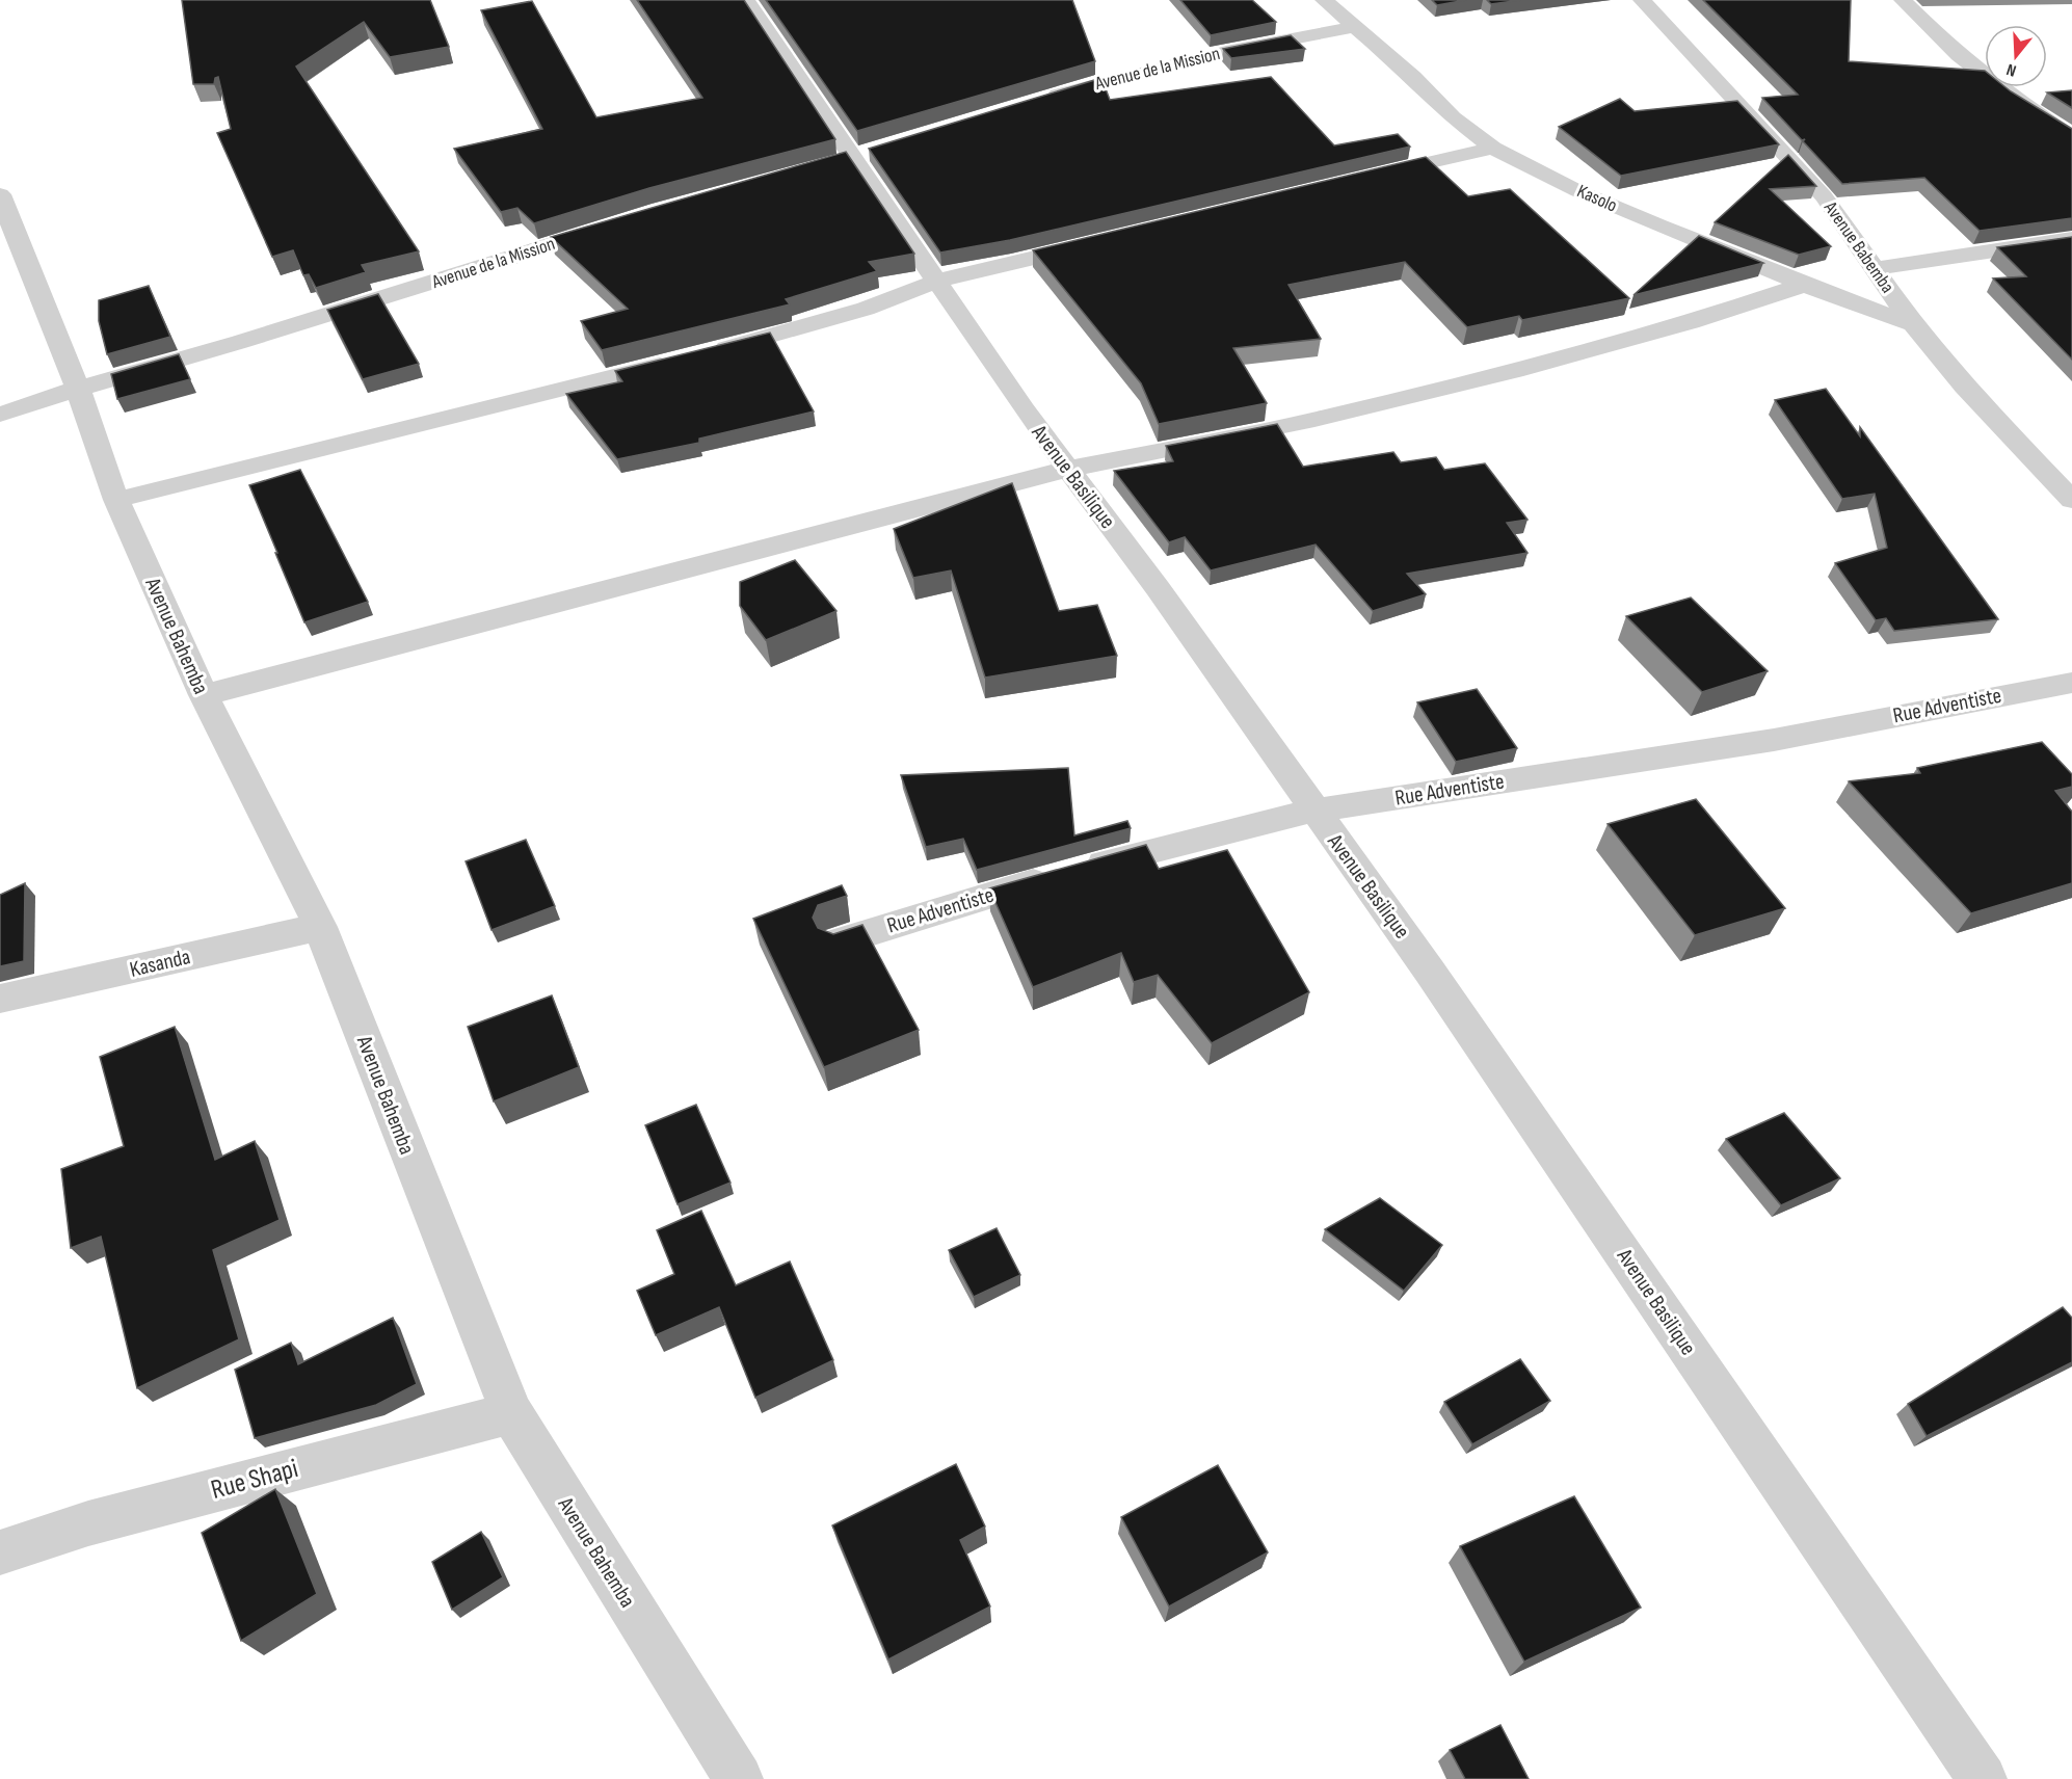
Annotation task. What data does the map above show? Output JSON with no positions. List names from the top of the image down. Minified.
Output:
{"streets":{"street":["Avenue de la Mission","Kasolo","Avenue Babemba","Avenue Basilique","Avenue Bahemba","Rue Adventiste","Kasanda","Rue Shapi"]},"crossings":[["Avenue de la Mission","Kasolo"],["Avenue de la Mission","Avenue Bahemba"],["Kasolo","Avenue Babemba"],["Avenue Basilique","Rue Adventiste"],["Avenue Bahemba","Kasanda"],["Avenue Bahemba","Rue Shapi"]],"north":"bottom"}
